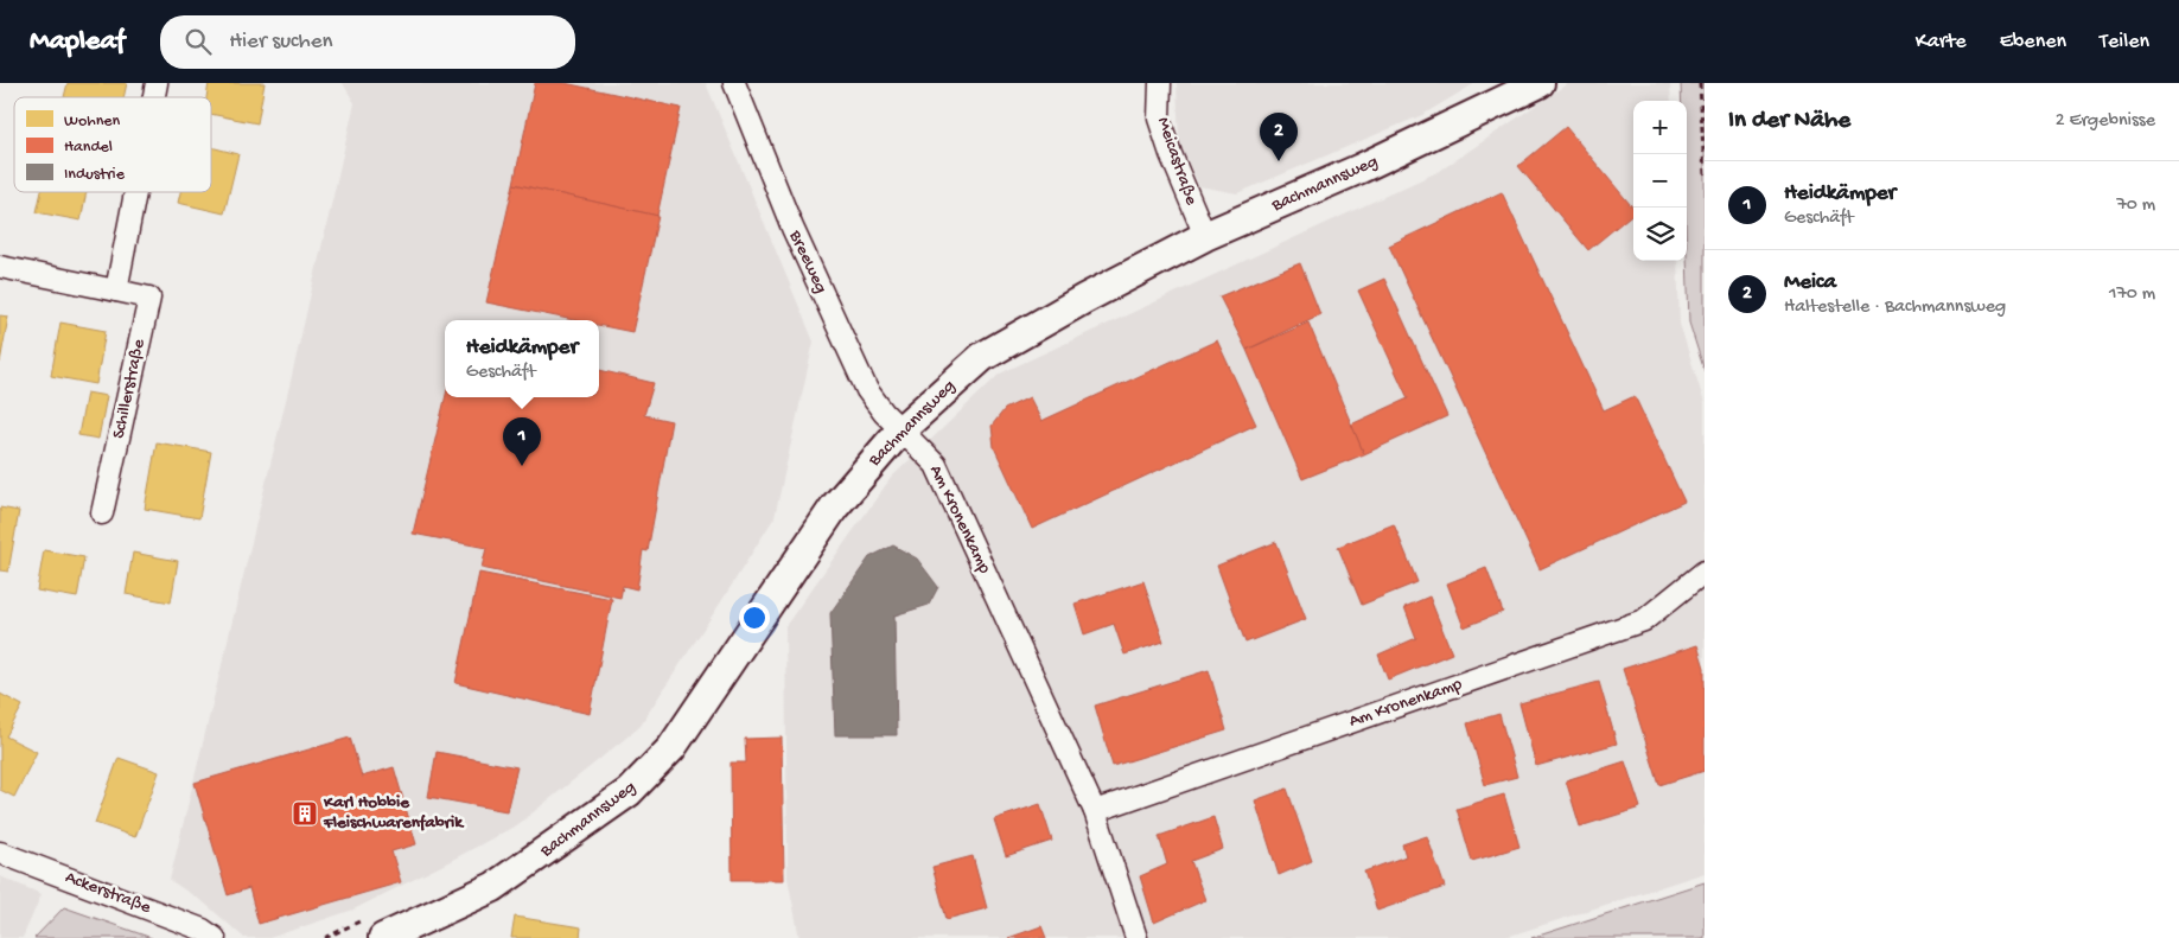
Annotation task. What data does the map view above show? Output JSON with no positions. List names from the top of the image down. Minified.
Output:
{"streets":{"street":["Meicastraße","Bachmannsweg","Breeweg","Schillerstraße","Am Kronenkamp","Ackerstraße"]},"crossings":[["Meicastraße","Bachmannsweg"],["Bachmannsweg","Breeweg"],["Bachmannsweg","Am Kronenkamp"],["Breeweg","Am Kronenkamp"]],"places":{"building":["Karl Hobbie Fleischwarenfabrik"]},"legend":["Wohnen","Handel","Industrie"],"page":{"header":"Mapleaf","search":"Hier suchen","nav":["Karte","Ebenen","Teilen"],"heading":["In der Nähe","2 Ergebnisse"],"map_buttons":["+","−"],"pins":["2","1"],"list":[{"mark":"1","name":"Heidkämper","note":"Geschäft","value":"70 m"},{"mark":"2","name":"Meica","note":"Haltestelle · Bachmannsweg","value":"170 m"}],"popup":["Heidkämper","Geschäft"]}}
